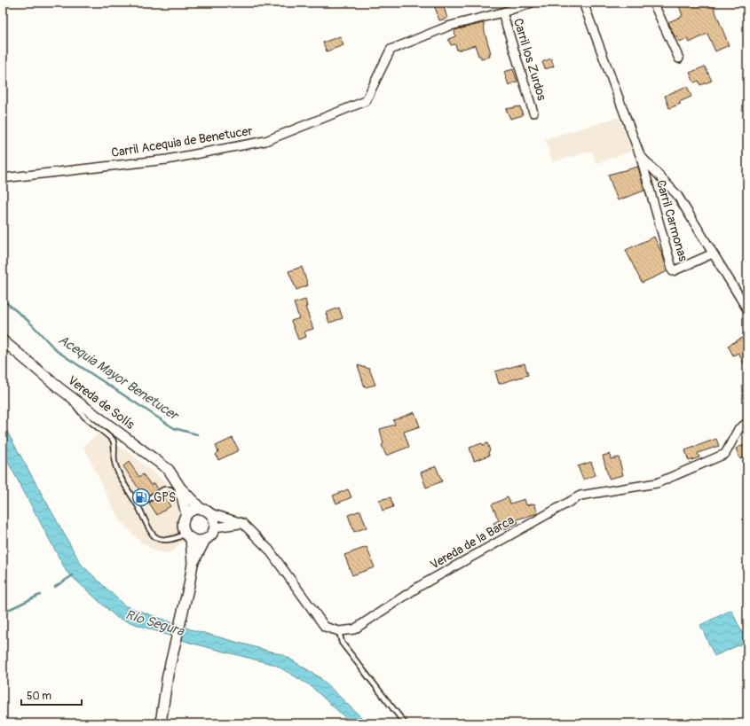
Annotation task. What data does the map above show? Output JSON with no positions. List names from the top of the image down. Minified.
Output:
{"streets":{"street":["Carril los Zurdos","Carril Acequia de Benetucer","Carril Carmonas","Vereda de Solís","Vereda de la Barca"]},"crossings":[["Carril los Zurdos","Carril Acequia de Benetucer"]],"water":["Acequia Mayor Benetucer","Río Segura"],"places":{"fuel station":["GPS"]},"scale_bar":"50 m"}
